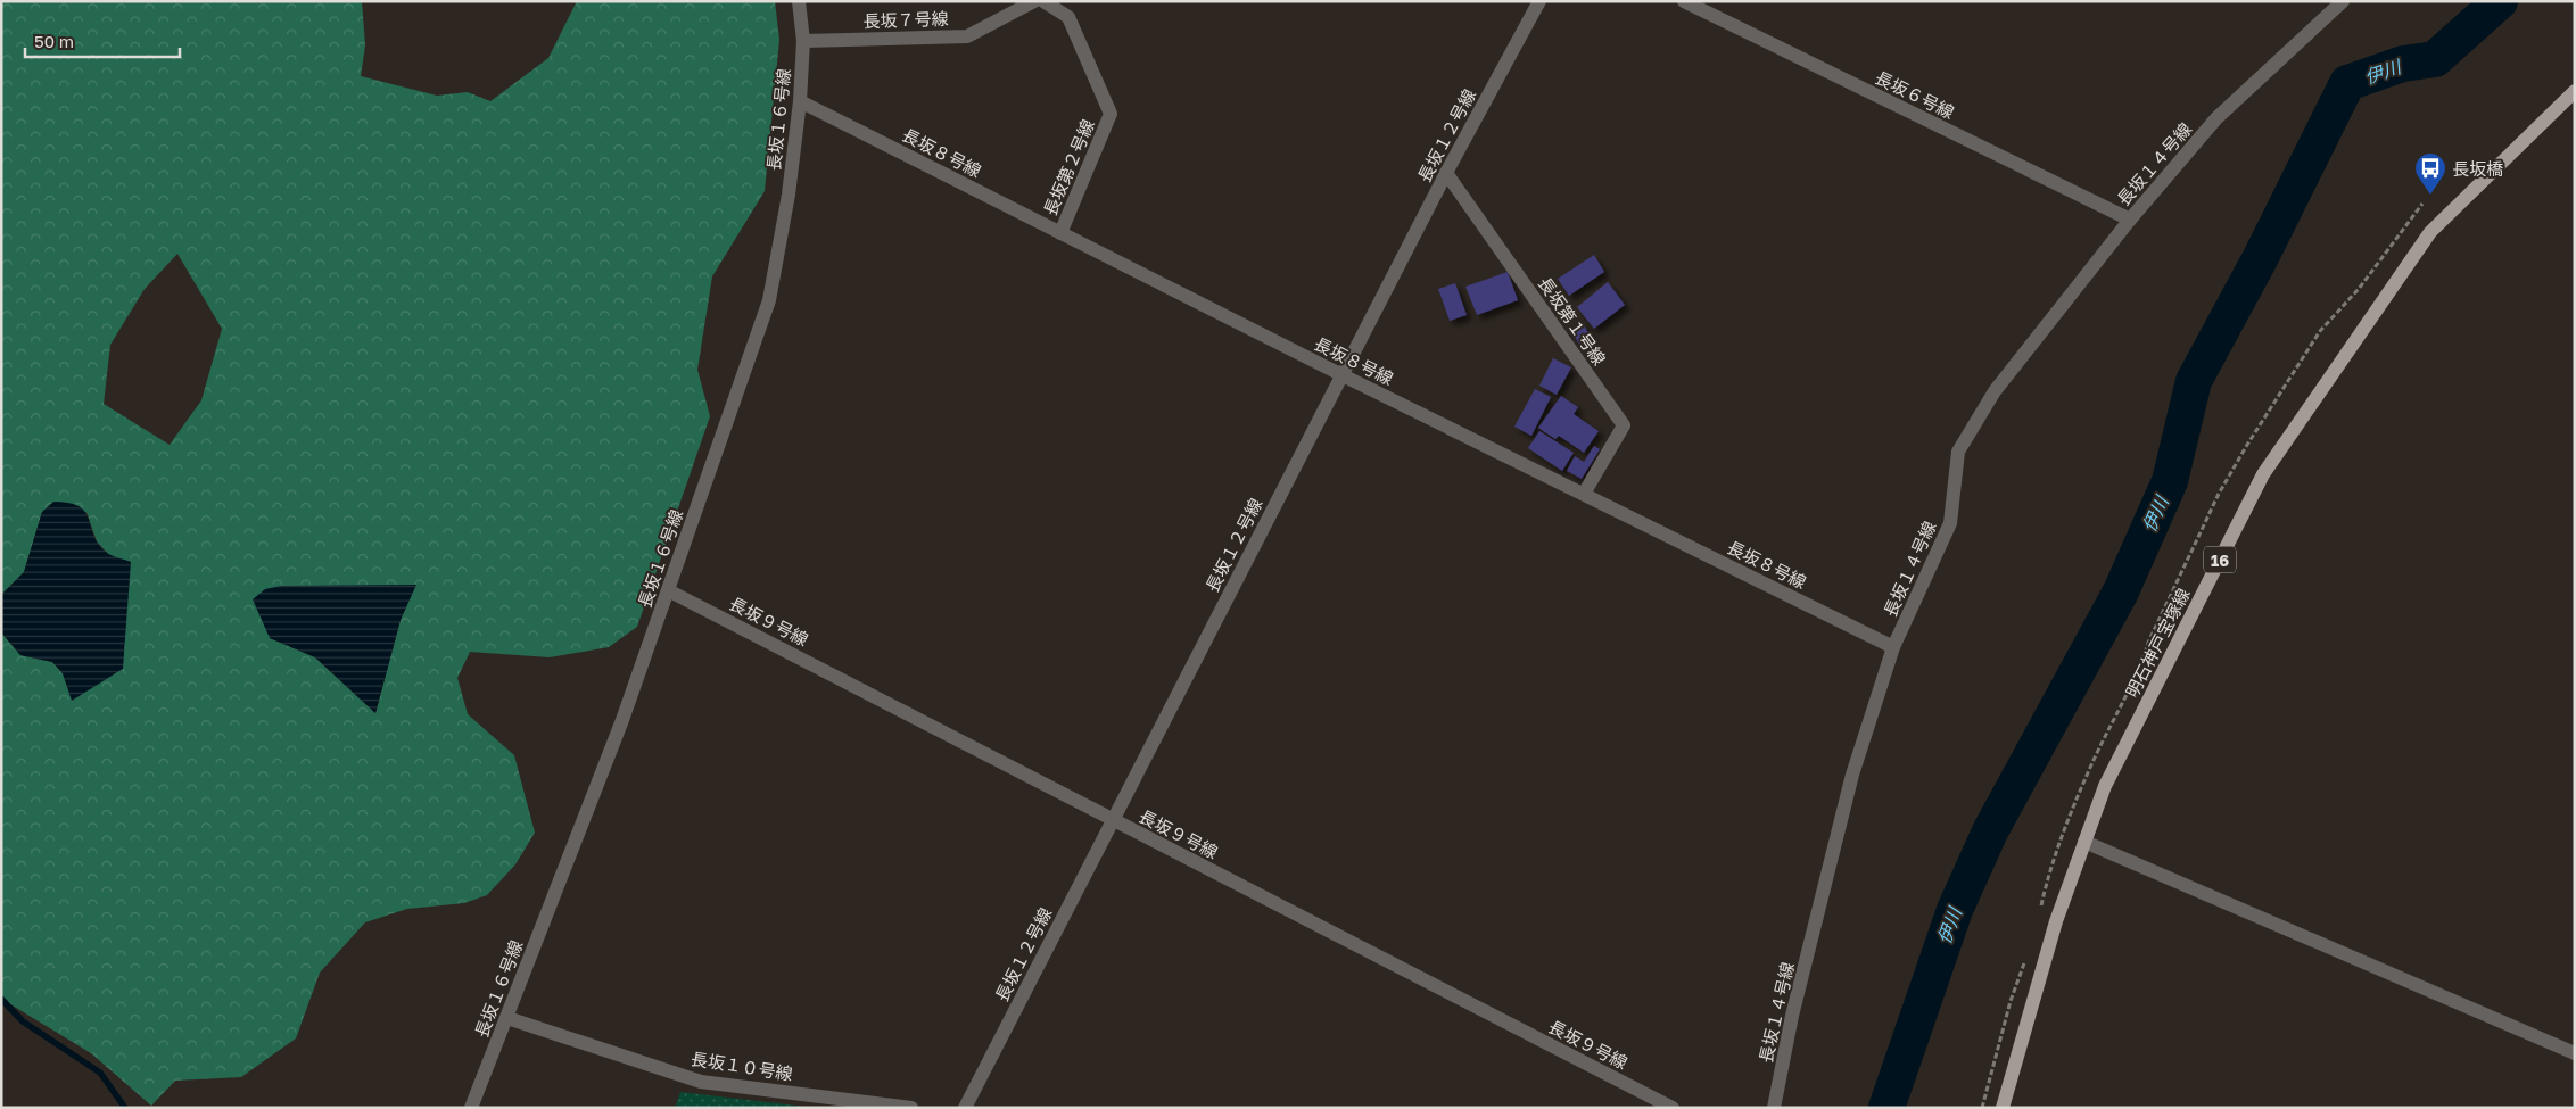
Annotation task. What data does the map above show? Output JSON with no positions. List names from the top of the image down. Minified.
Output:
{"streets":{"main road":["16","明石神戸宝塚線"],"street":["長坂７号線","長坂６号線","長坂１６号線","長坂１２号線","長坂８号線","長坂１４号線","長坂第２号線","長坂第１号線","長坂９号線","長坂１０号線"]},"crossings":[["長坂７号線","長坂１６号線"],["長坂６号線","長坂１４号線"],["長坂１６号線","長坂８号線"],["長坂１６号線","長坂９号線"],["長坂１６号線","長坂１０号線"],["長坂１２号線","長坂８号線"],["長坂１２号線","長坂第１号線"],["長坂１２号線","長坂９号線"],["長坂８号線","長坂１４号線"],["長坂８号線","長坂第２号線"],["長坂８号線","長坂第１号線"]],"water":["伊川"],"places":{"bus stop":["長坂橋"]},"scale_bar":"50 m"}
